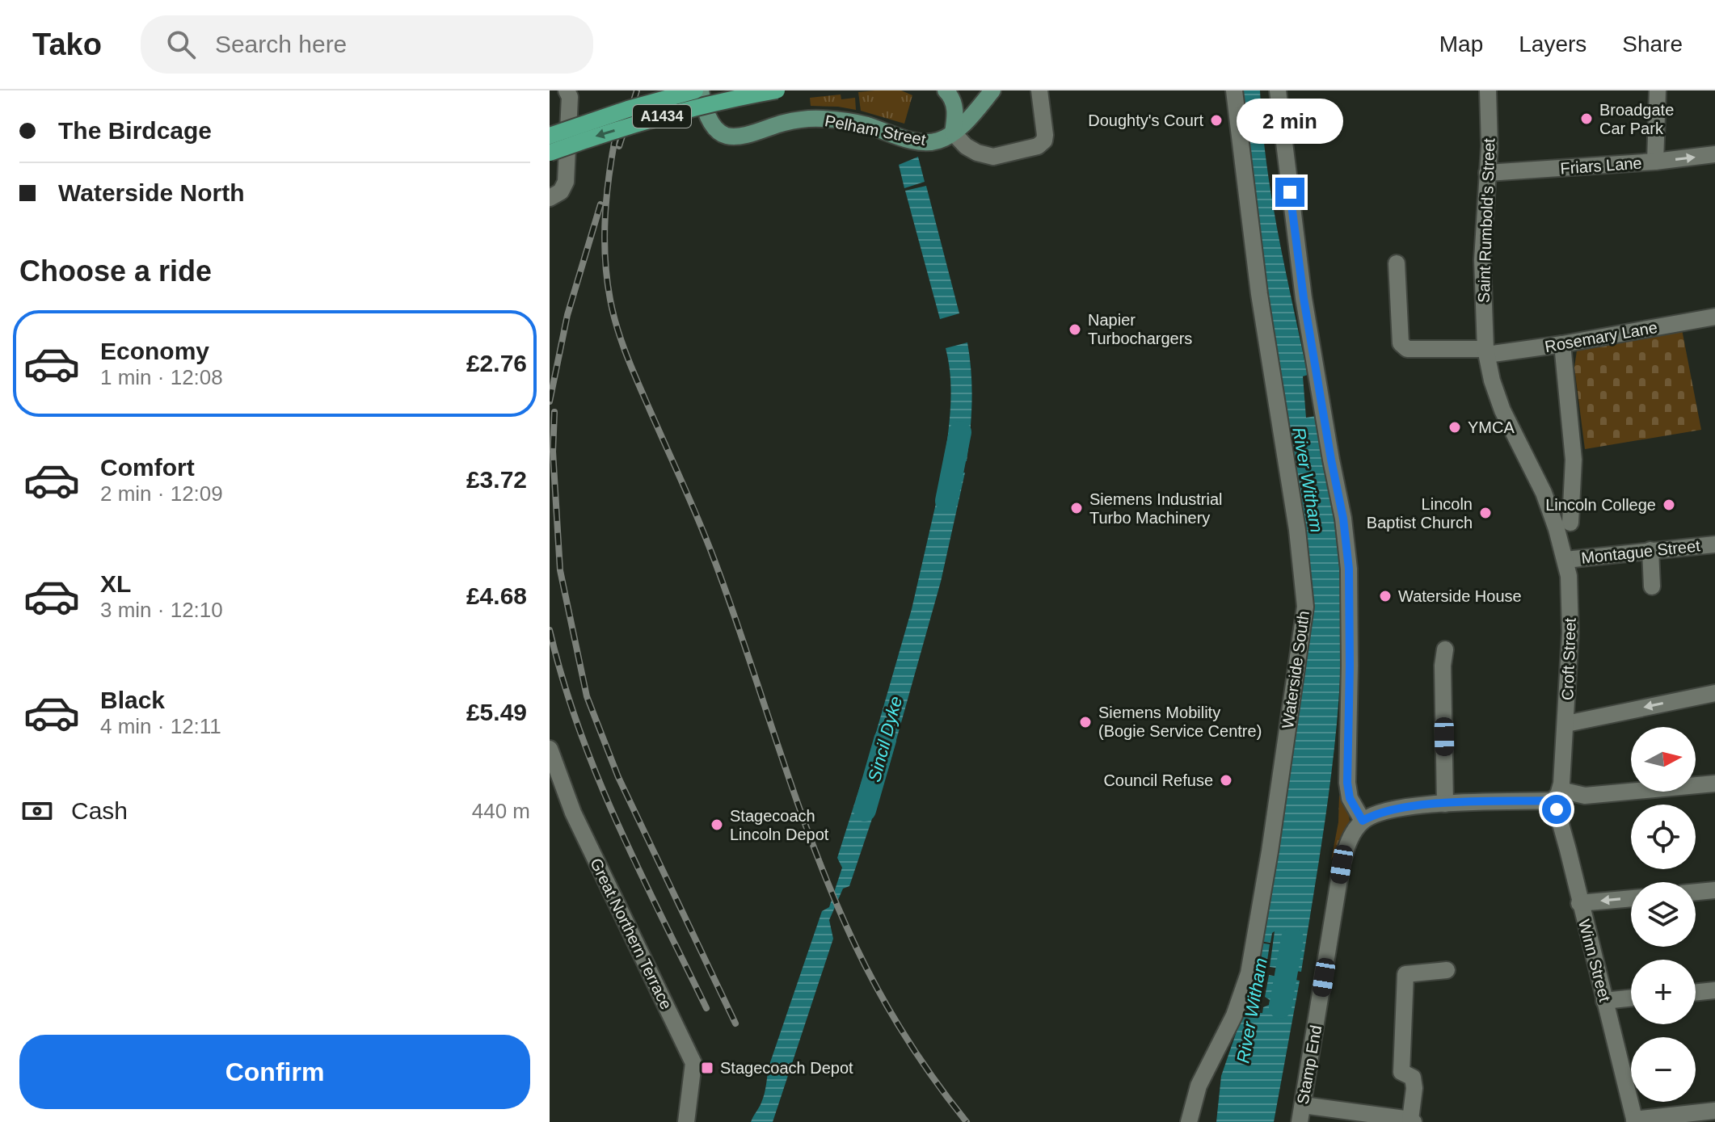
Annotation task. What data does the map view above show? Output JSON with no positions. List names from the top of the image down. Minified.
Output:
{"streets":{"main road":["A1434","Pelham Street"],"street":["Friars Lane","Saint Rumbold's Street","Rosemary Lane","Montague Street","Croft Street","Waterside South","Great Northern Terrace","Winn Street","Stamp End"]},"crossings":[["Friars Lane","Saint Rumbold's Street"],["Saint Rumbold's Street","Rosemary Lane"],["Saint Rumbold's Street","Croft Street"],["Rosemary Lane","Croft Street"],["Montague Street","Croft Street"],["Croft Street","Winn Street"]],"water":["River Witham","Sincil Dyke"],"places":{"other":["Broadgate Car Park","Doughty's Court","Napier Turbochargers","YMCA","Lincoln College","Siemens Industrial Turbo Machinery","Lincoln Baptist Church","Waterside House","Siemens Mobility (Bogie Service Centre)","Council Refuse","Stagecoach Lincoln Depot"],"transit":["Stagecoach Depot"]},"north":"right","page":{"header":"Tako","search":"Search here","nav":["Map","Layers","Share"],"banner":["The Birdcage","Waterside North"],"bubble":"2 min","heading":"Choose a ride","list":[{"name":"Economy","note":"1 min · 12:08","value":"£2.76"},{"name":"Comfort","note":"2 min · 12:09","value":"£3.72"},{"name":"XL","note":"3 min · 12:10","value":"£4.68"},{"name":"Black","note":"4 min · 12:11","value":"£5.49"}],"map_buttons":["+","−"],"pay":["Cash","440 m"],"buttons":"Confirm"}}
